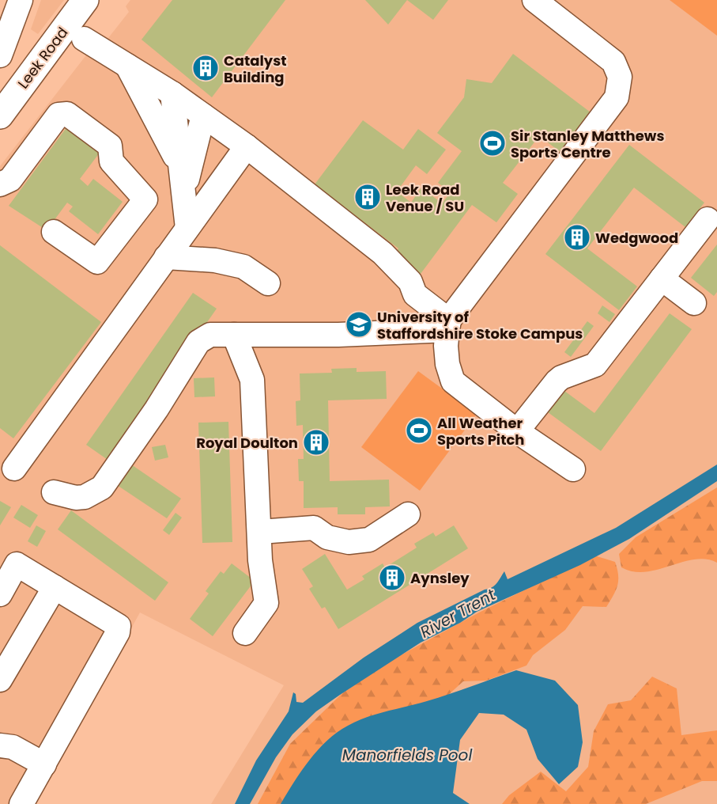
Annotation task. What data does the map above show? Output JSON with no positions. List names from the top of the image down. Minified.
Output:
{"streets":{"highway":["Leek Road"]},"water":["River Trent","Manorfields Pool"],"places":{"building":["Catalyst Building","Leek Road Venue / SU","Wedgwood","Royal Doulton","Aynsley"],"sports":["Sir Stanley Matthews Sports Centre","All Weather Sports Pitch"],"school or university":["University of Staffordshire Stoke Campus"]}}
